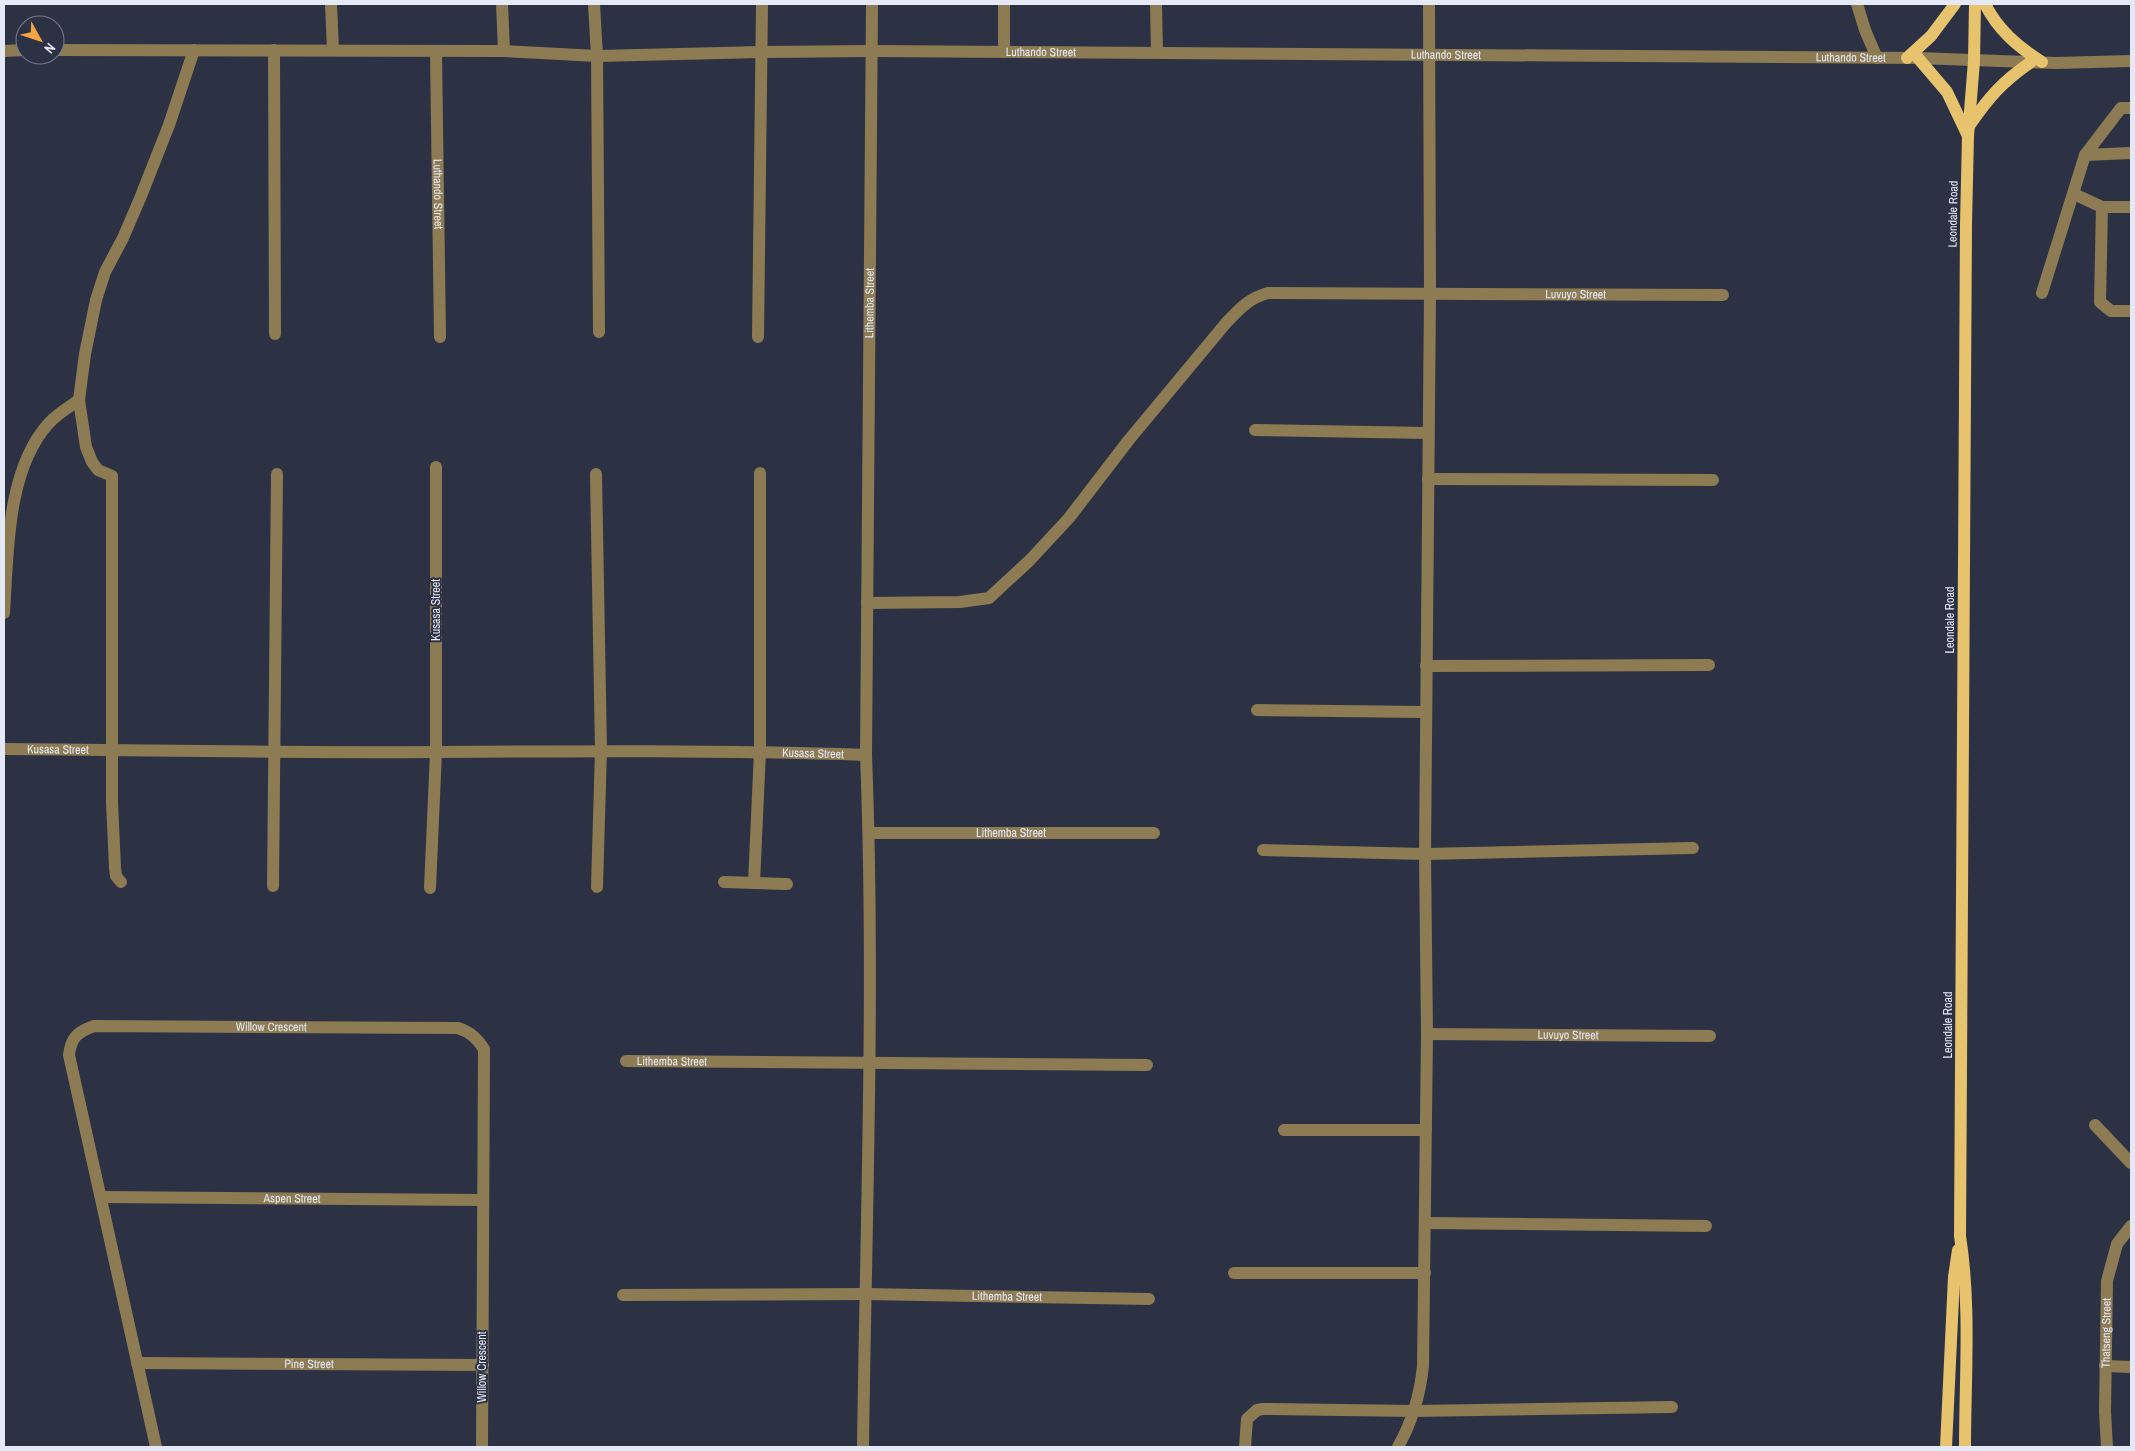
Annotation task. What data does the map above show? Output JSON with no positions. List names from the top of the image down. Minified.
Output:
{"streets":{"main road":["Leondale Road"],"street":["Luthando Street","Luvuyo Street","Lithemba Street","Kusasa Street","Willow Crescent","Aspen Street","Thatseng Street","Pine Street"]},"crossings":[["Luthando Street","Leondale Road"],["Luthando Street","Lithemba Street"],["Luvuyo Street","Lithemba Street"],["Lithemba Street","Kusasa Street"],["Willow Crescent","Aspen Street"],["Willow Crescent","Pine Street"]],"north":"bottom right"}
